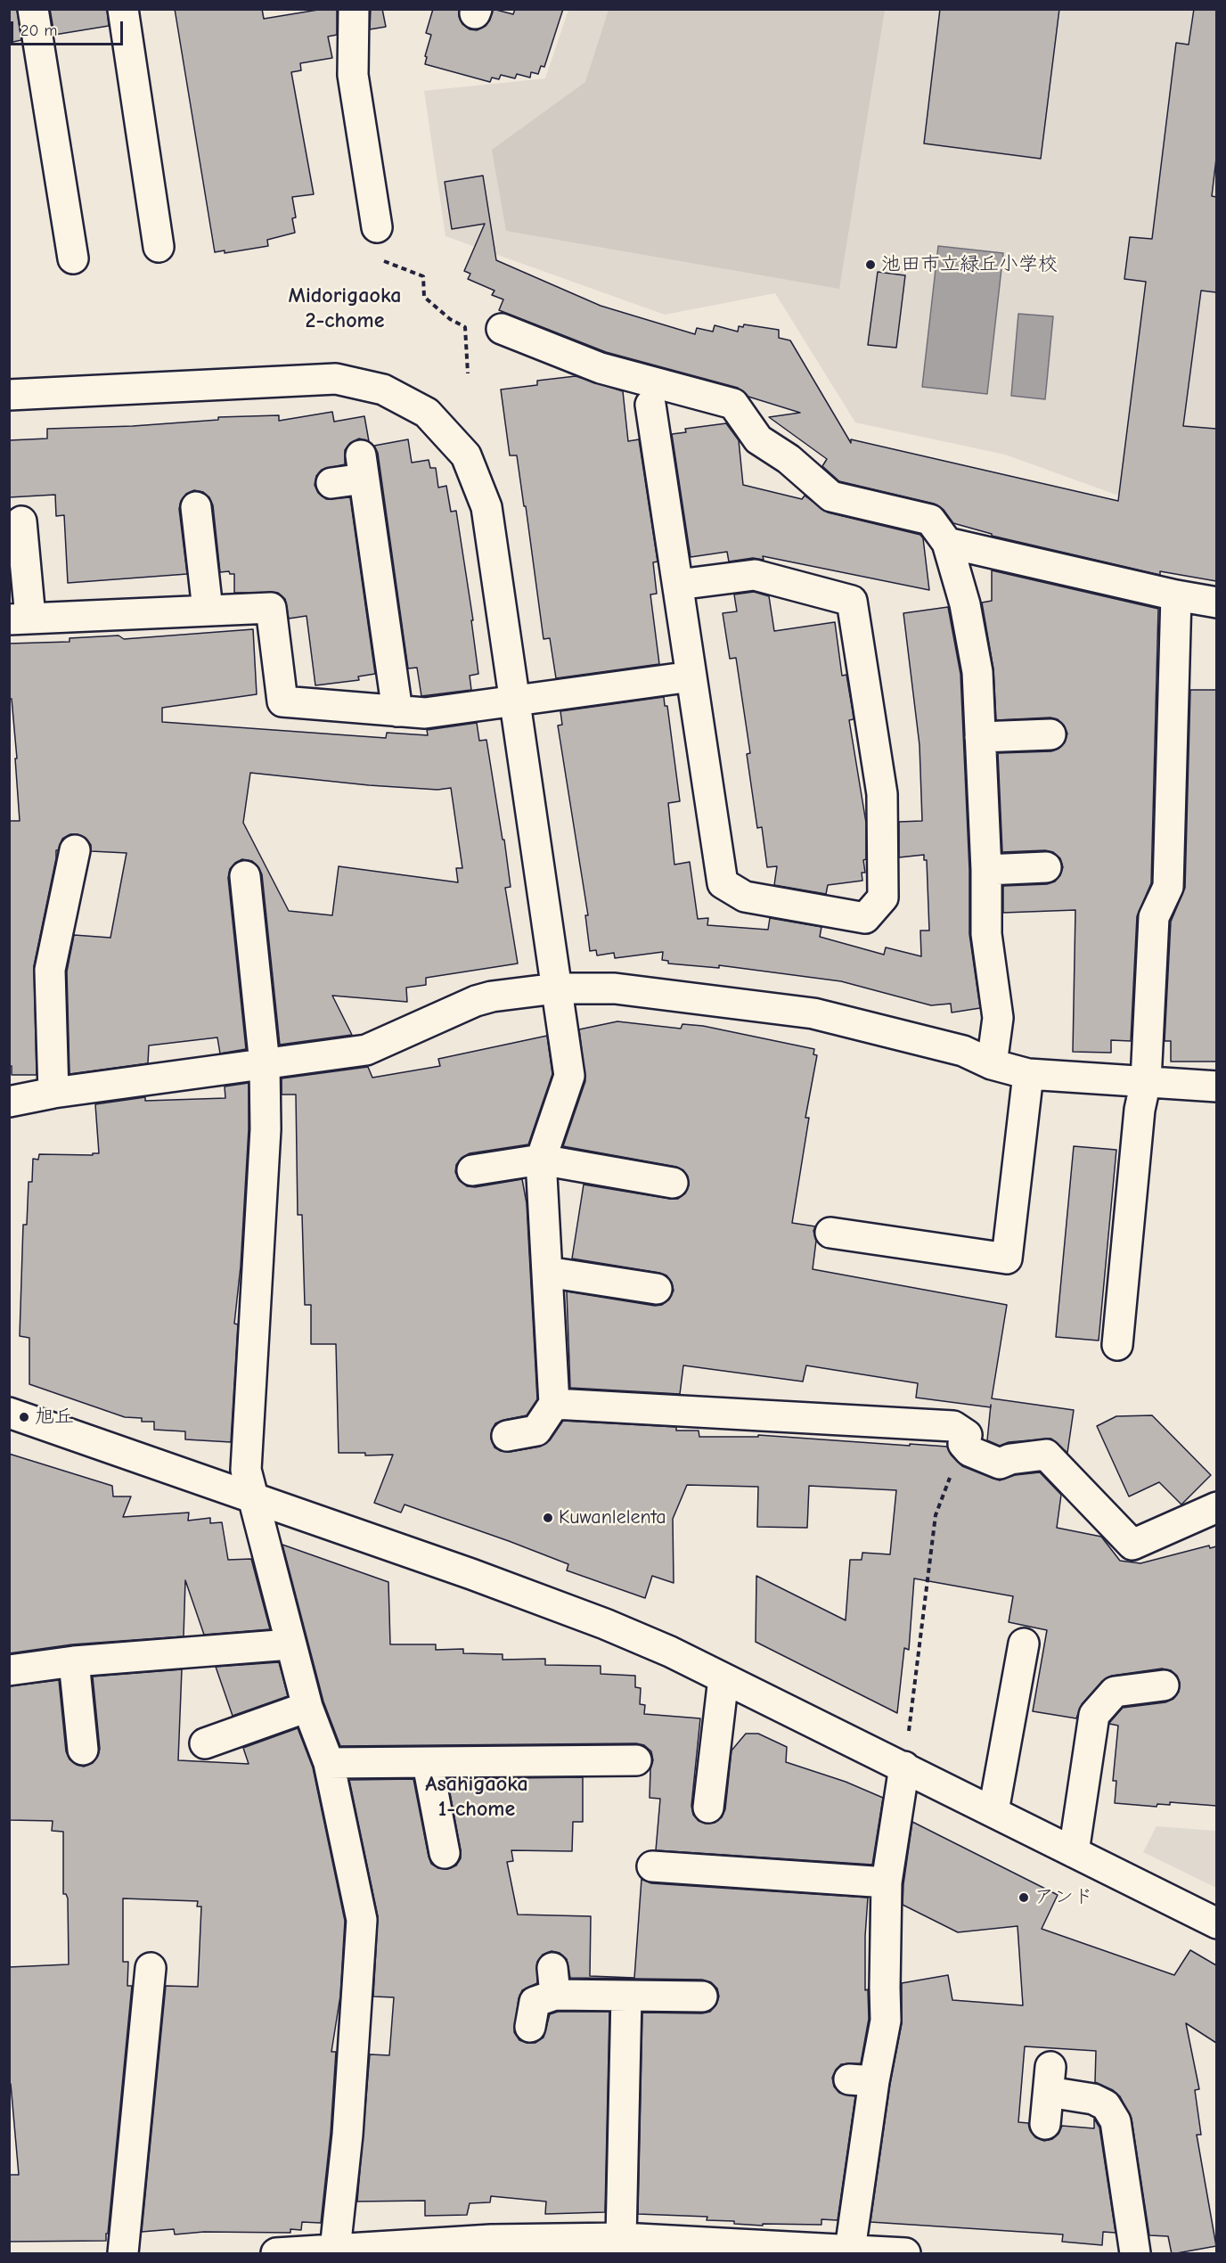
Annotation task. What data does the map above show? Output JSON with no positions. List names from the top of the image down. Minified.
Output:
{"districts":["Midorigaoka 2-chome","Asahigaoka 1-chome"],"places":["池田市立緑丘小学校","旭丘","Kuwanlelenta","アンド"],"scale_bar":"20 m"}
